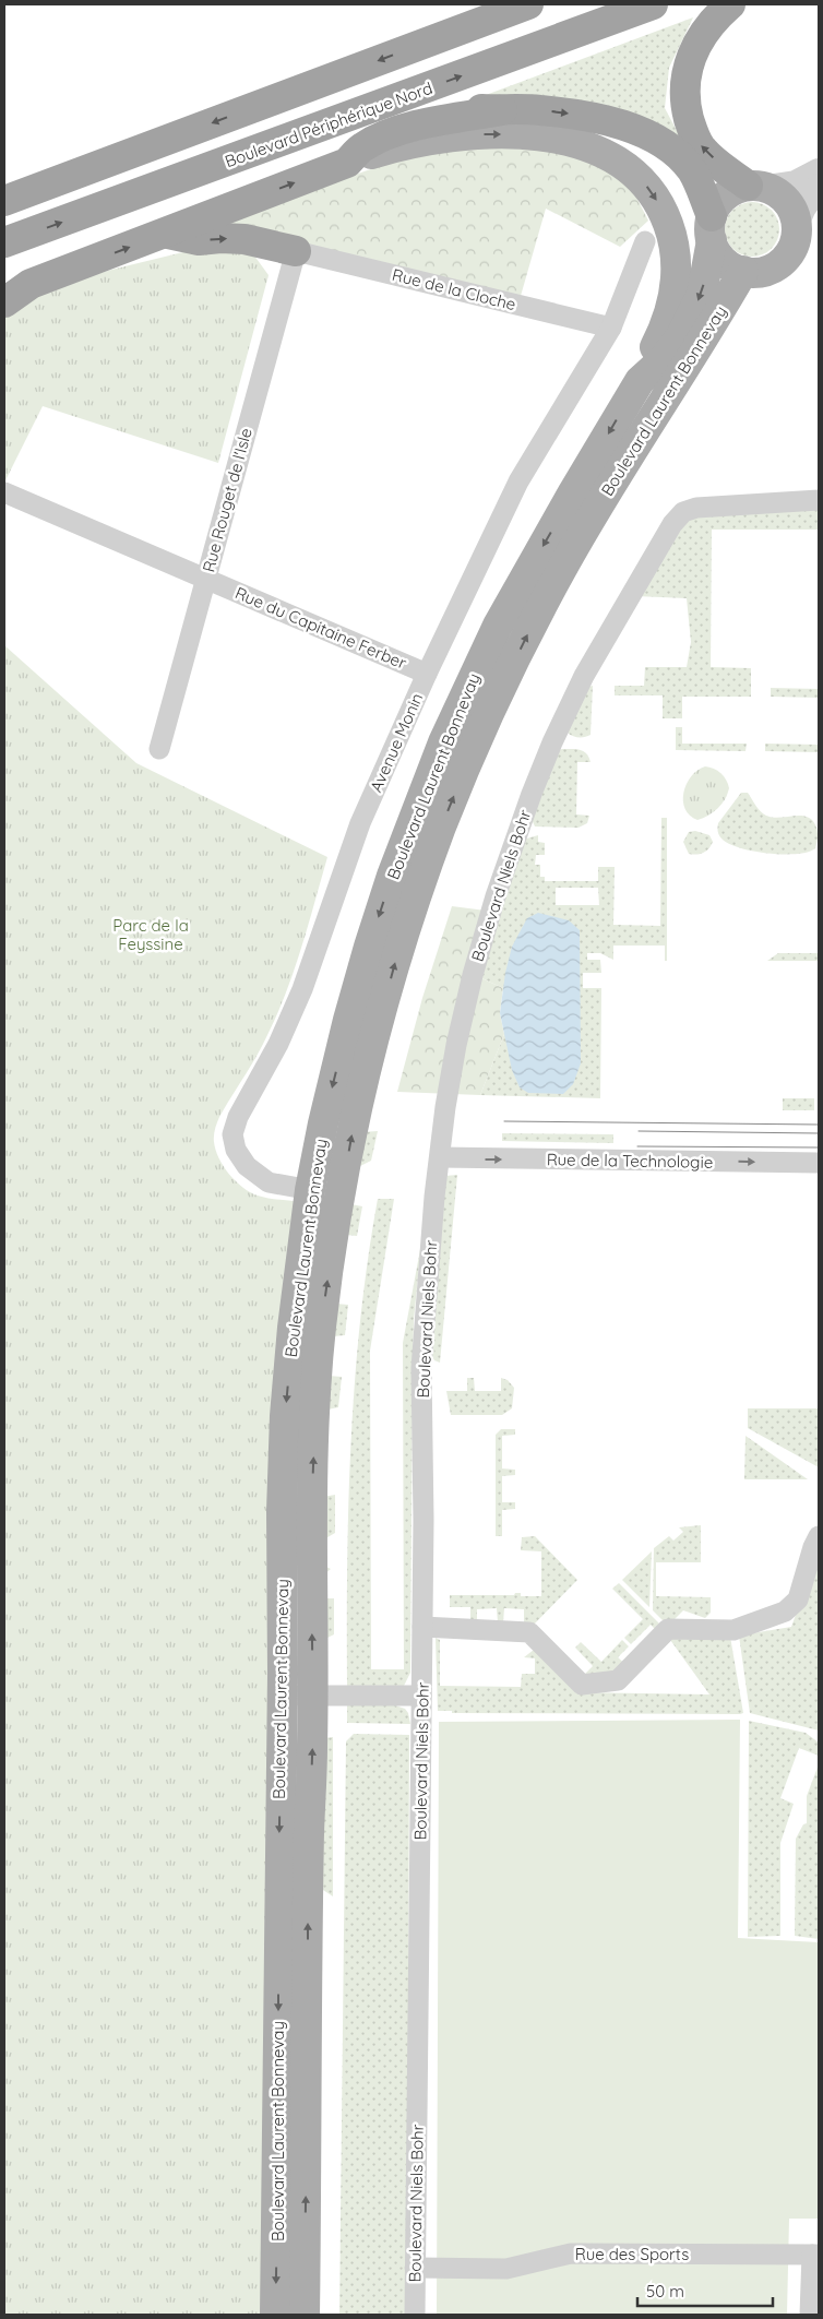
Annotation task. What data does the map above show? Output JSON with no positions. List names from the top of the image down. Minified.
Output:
{"streets":{"highway":["Boulevard Périphérique Nord"],"main road":["Boulevard Laurent Bonnevay"],"street":["Rue de la Cloche","Rue Rouget de l'Isle","Rue du Capitaine Ferber","Avenue Monin","Boulevard Niels Bohr","Rue de la Technologie","Rue des Sports"]},"crossings":[["Rue de la Cloche","Rue Rouget de l'Isle"],["Rue de la Cloche","Avenue Monin"],["Boulevard Laurent Bonnevay","Avenue Monin"],["Rue Rouget de l'Isle","Rue du Capitaine Ferber"],["Rue du Capitaine Ferber","Avenue Monin"],["Boulevard Niels Bohr","Rue de la Technologie"],["Boulevard Niels Bohr","Rue des Sports"]],"one_way":["Rue de la Technologie"],"parks":["Parc de la Feyssine"],"scale_bar":"50 m"}
